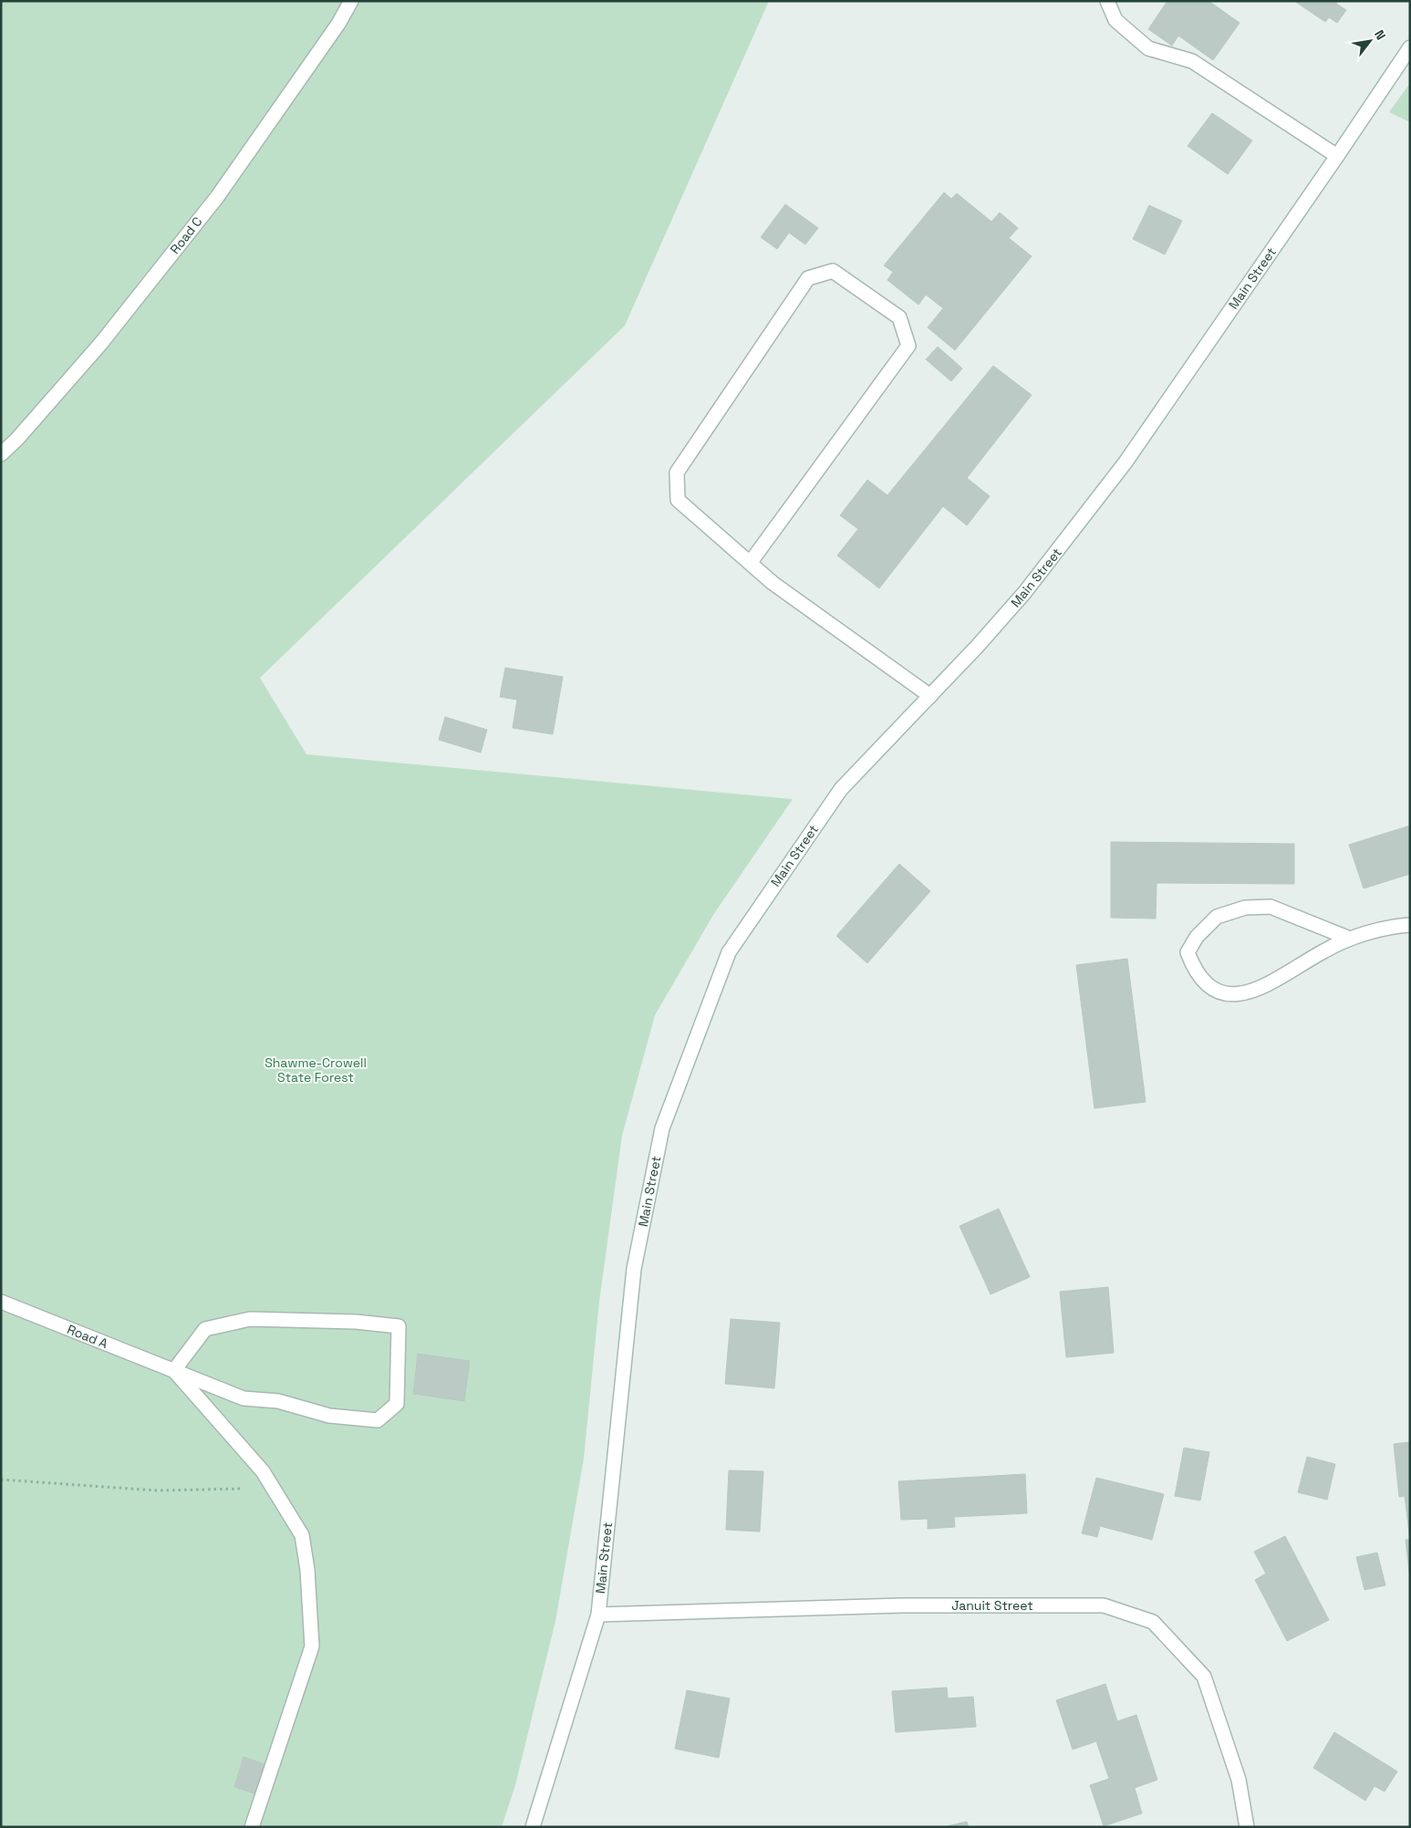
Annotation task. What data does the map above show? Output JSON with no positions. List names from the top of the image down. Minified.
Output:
{"streets":{"main road":["Road C","Main Street","Road A","Januit Street"]},"crossings":[["Main Street","Januit Street"]],"parks":["Shawme-Crowell State Forest"],"north":"top right"}
